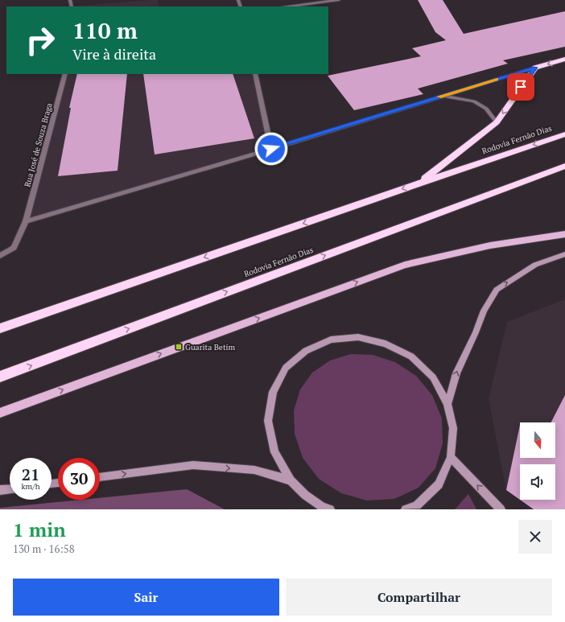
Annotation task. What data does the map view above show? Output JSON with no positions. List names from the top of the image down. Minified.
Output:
{"streets":{"highway":["Rodovia Fernão Dias"],"street":["Rua José de Souza Braga"]},"places":{"transit":["Guarita Betim"]},"north":"bottom","page":{"turn":["110 m","Vire à direita"],"speed":"21 km/h","limit":"30","heading":["1 min","130 m · 16:58"],"buttons":["Sair","Compartilhar"]}}
